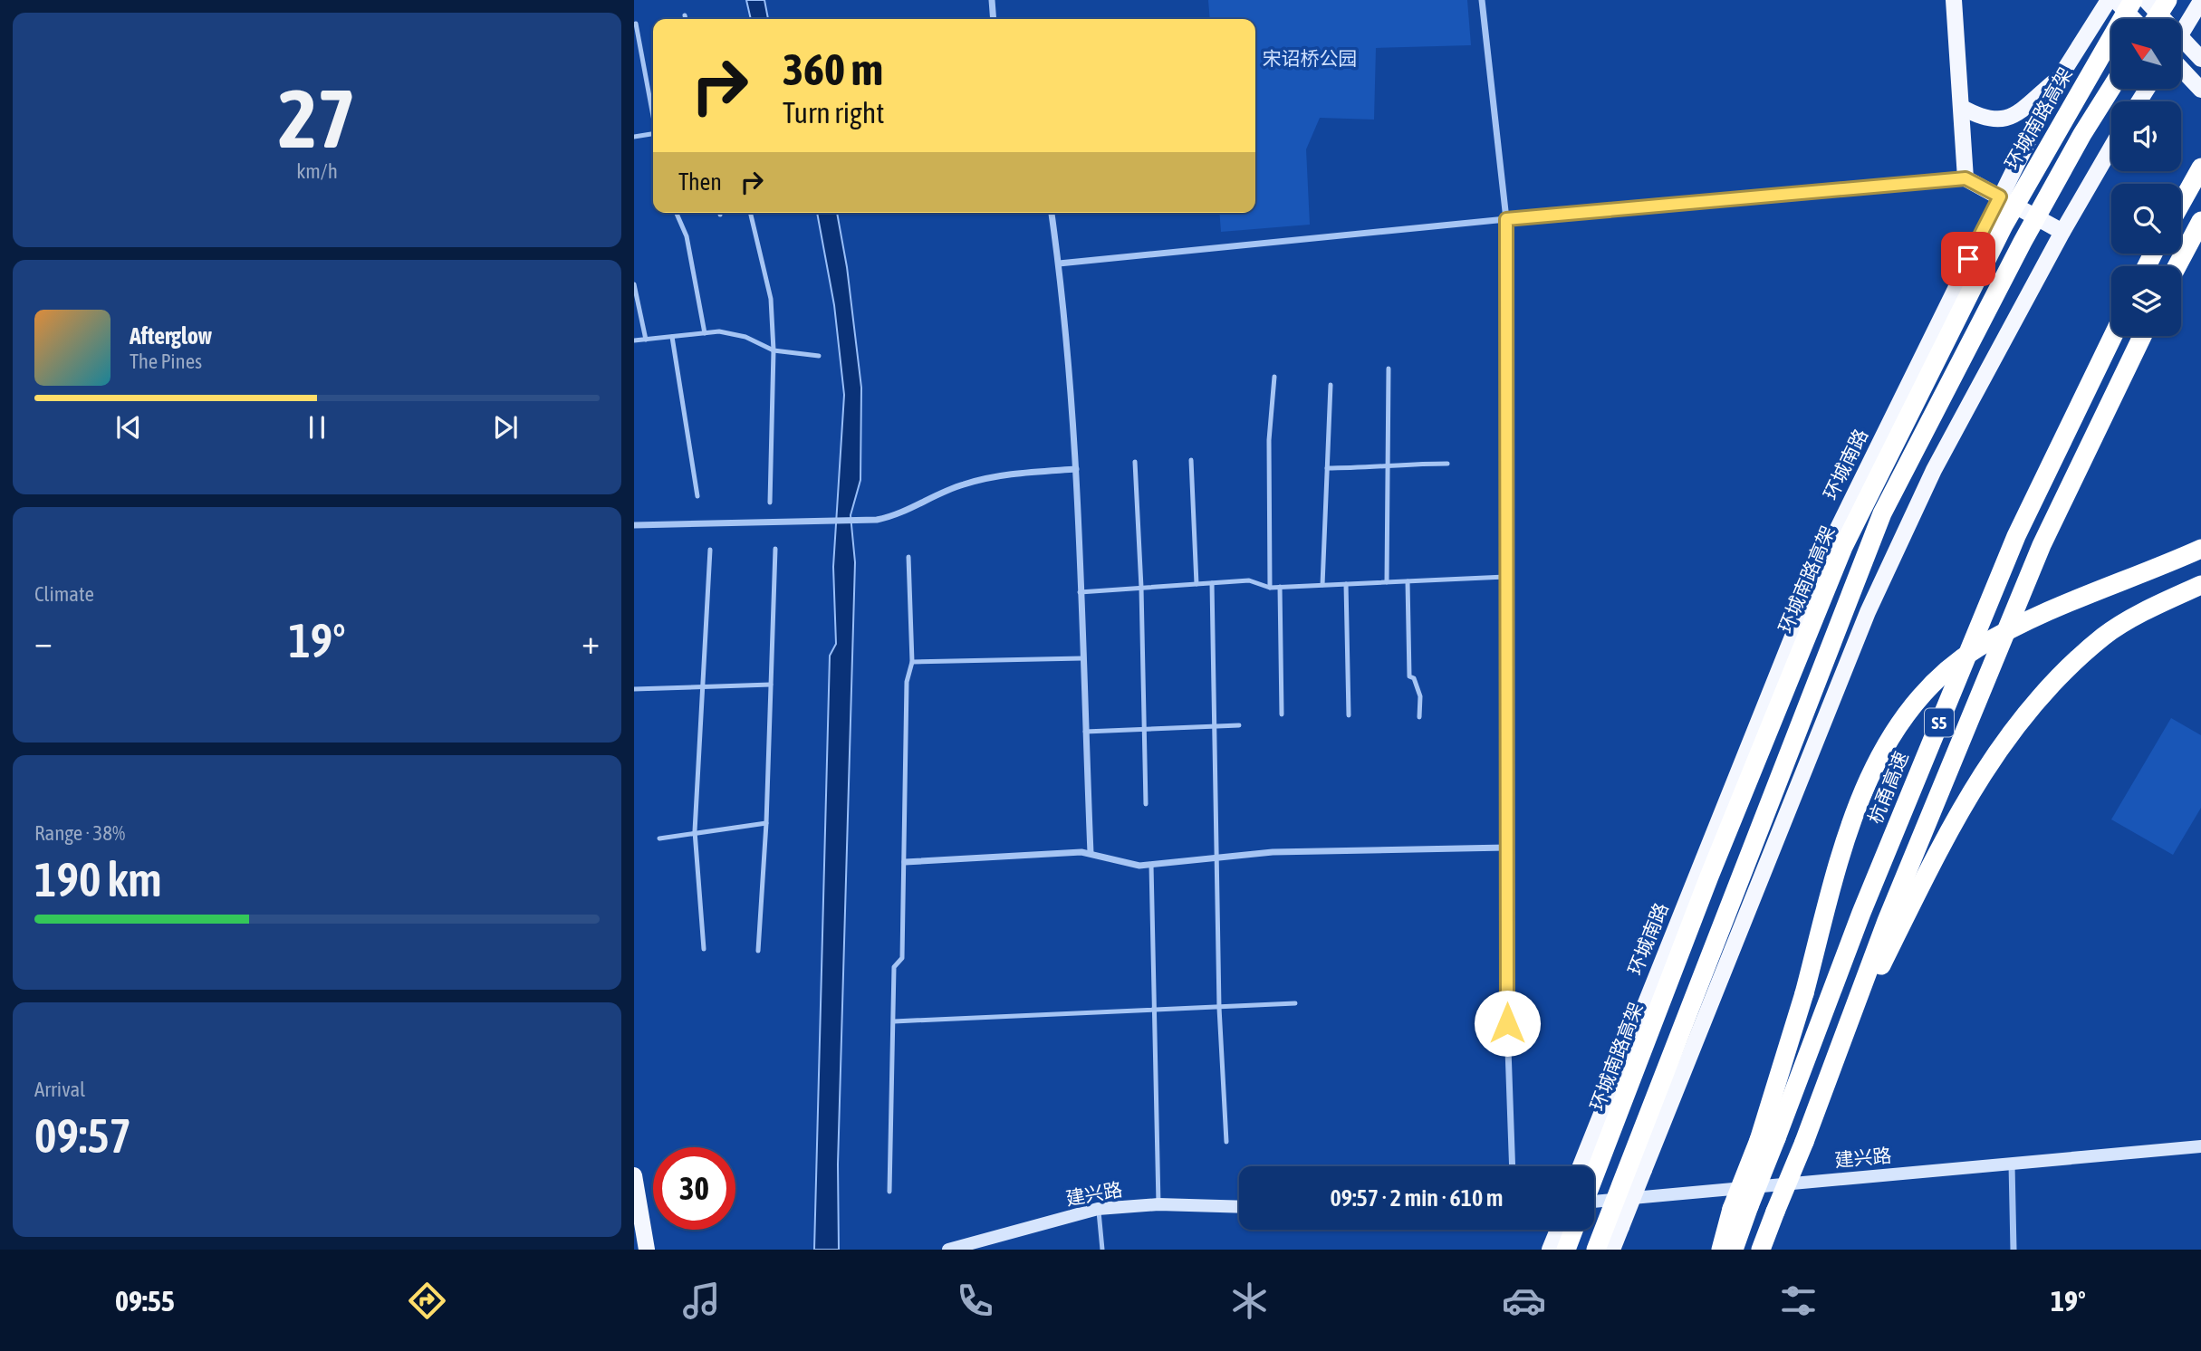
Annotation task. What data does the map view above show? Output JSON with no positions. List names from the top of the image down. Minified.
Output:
{"streets":{"highway":["环城南路高架","S5","杭甬高速"],"main road":["环城南路"],"street":["建兴路"]},"parks":["宋诏桥公园"],"north":"top left","page":{"tile":[["27","km/h"],"Climate",["Range · 38%","190 km"],["Arrival","09:57"]],"turn":["360 m","Turn right"],"then":"Then","song":["Afterglow","The Pines"],"heat":["−","19°","+"],"limit":"30","trip":"09:57 · 2 min · 610 m","tabs":["09:55","19°"]}}
